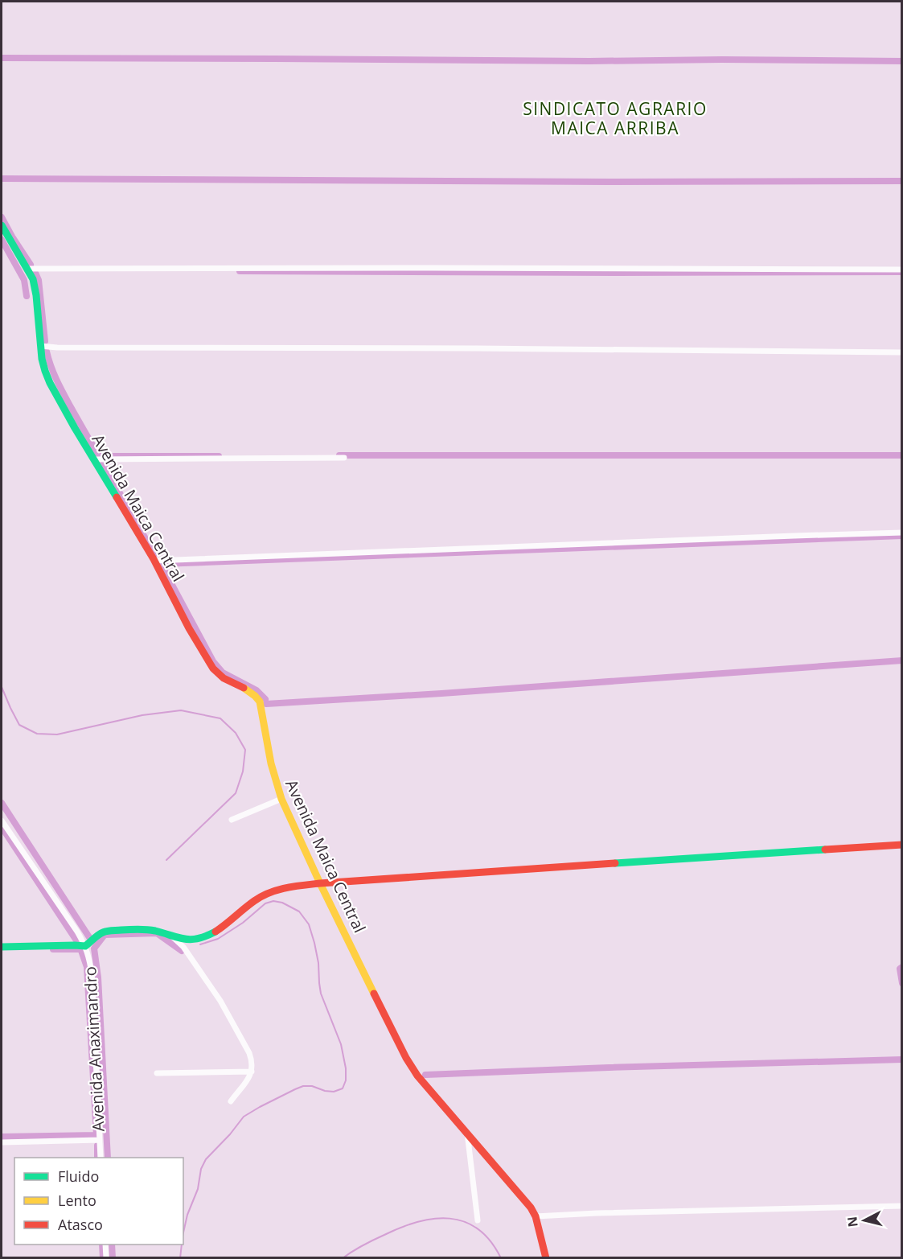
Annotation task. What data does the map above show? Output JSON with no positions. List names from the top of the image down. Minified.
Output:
{"streets":{"street":["Avenida Maica Central","Avenida Anaximandro"]},"districts":["SINDICATO AGRARIO MAICA ARRIBA"],"legend":["Fluido","Lento","Atasco"],"north":"left"}
